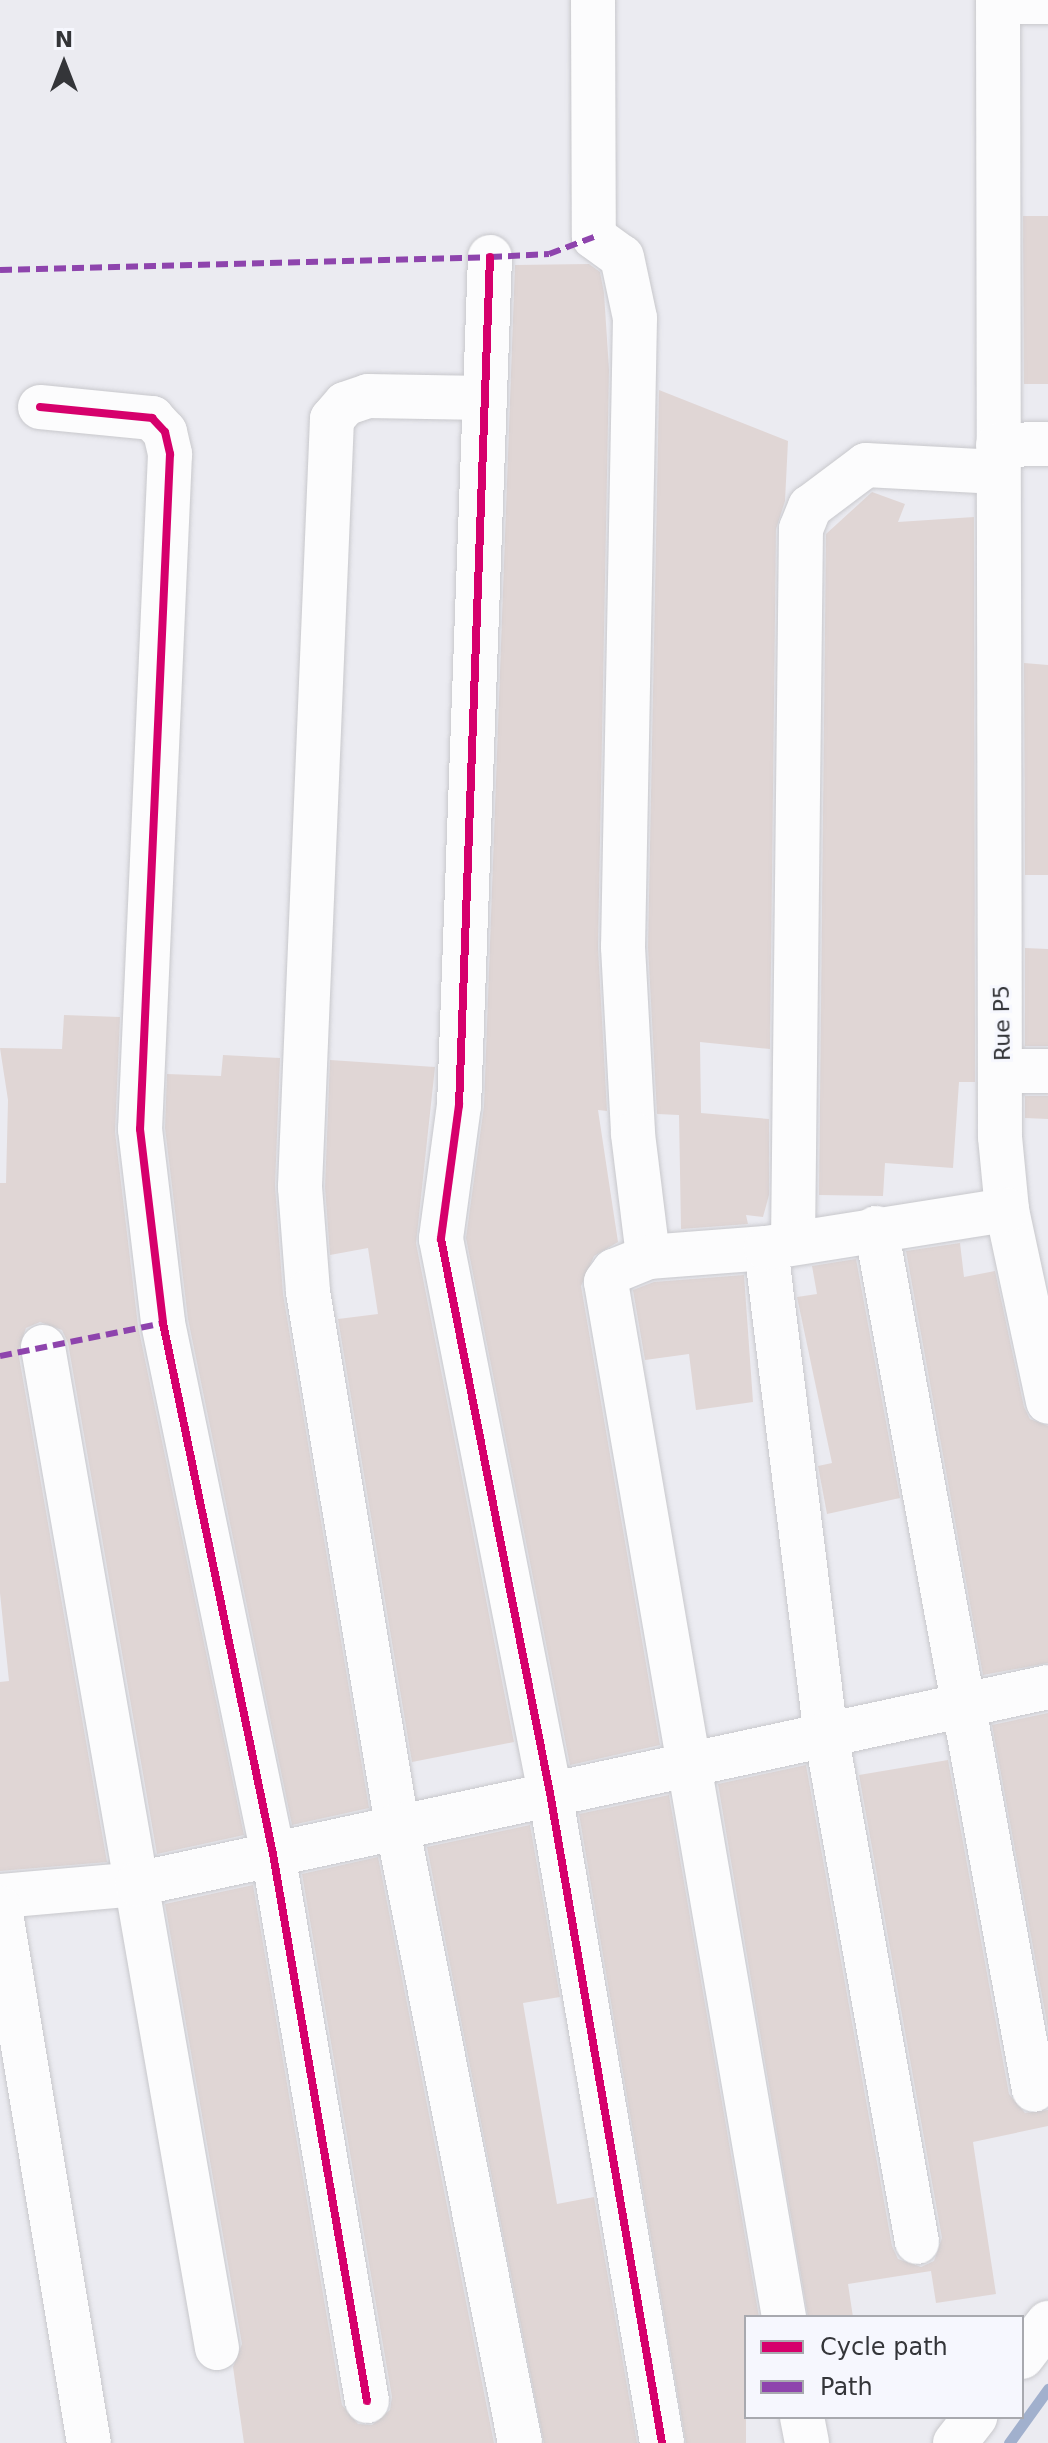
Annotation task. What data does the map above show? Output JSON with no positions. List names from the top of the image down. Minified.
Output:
{"streets":{"street":["Rue P5"]},"legend":["Cycle path","Path"],"north":"top"}
